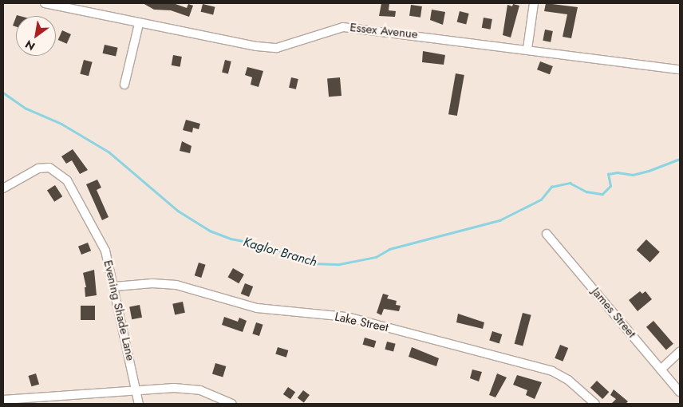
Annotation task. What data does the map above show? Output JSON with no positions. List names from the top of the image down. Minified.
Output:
{"streets":{"street":["Essex Avenue","Evening Shade Lane","James Street","Lake Street"]},"crossings":[["Evening Shade Lane","Lake Street"]],"water":["Kaglor Branch"],"north":"bottom left"}
